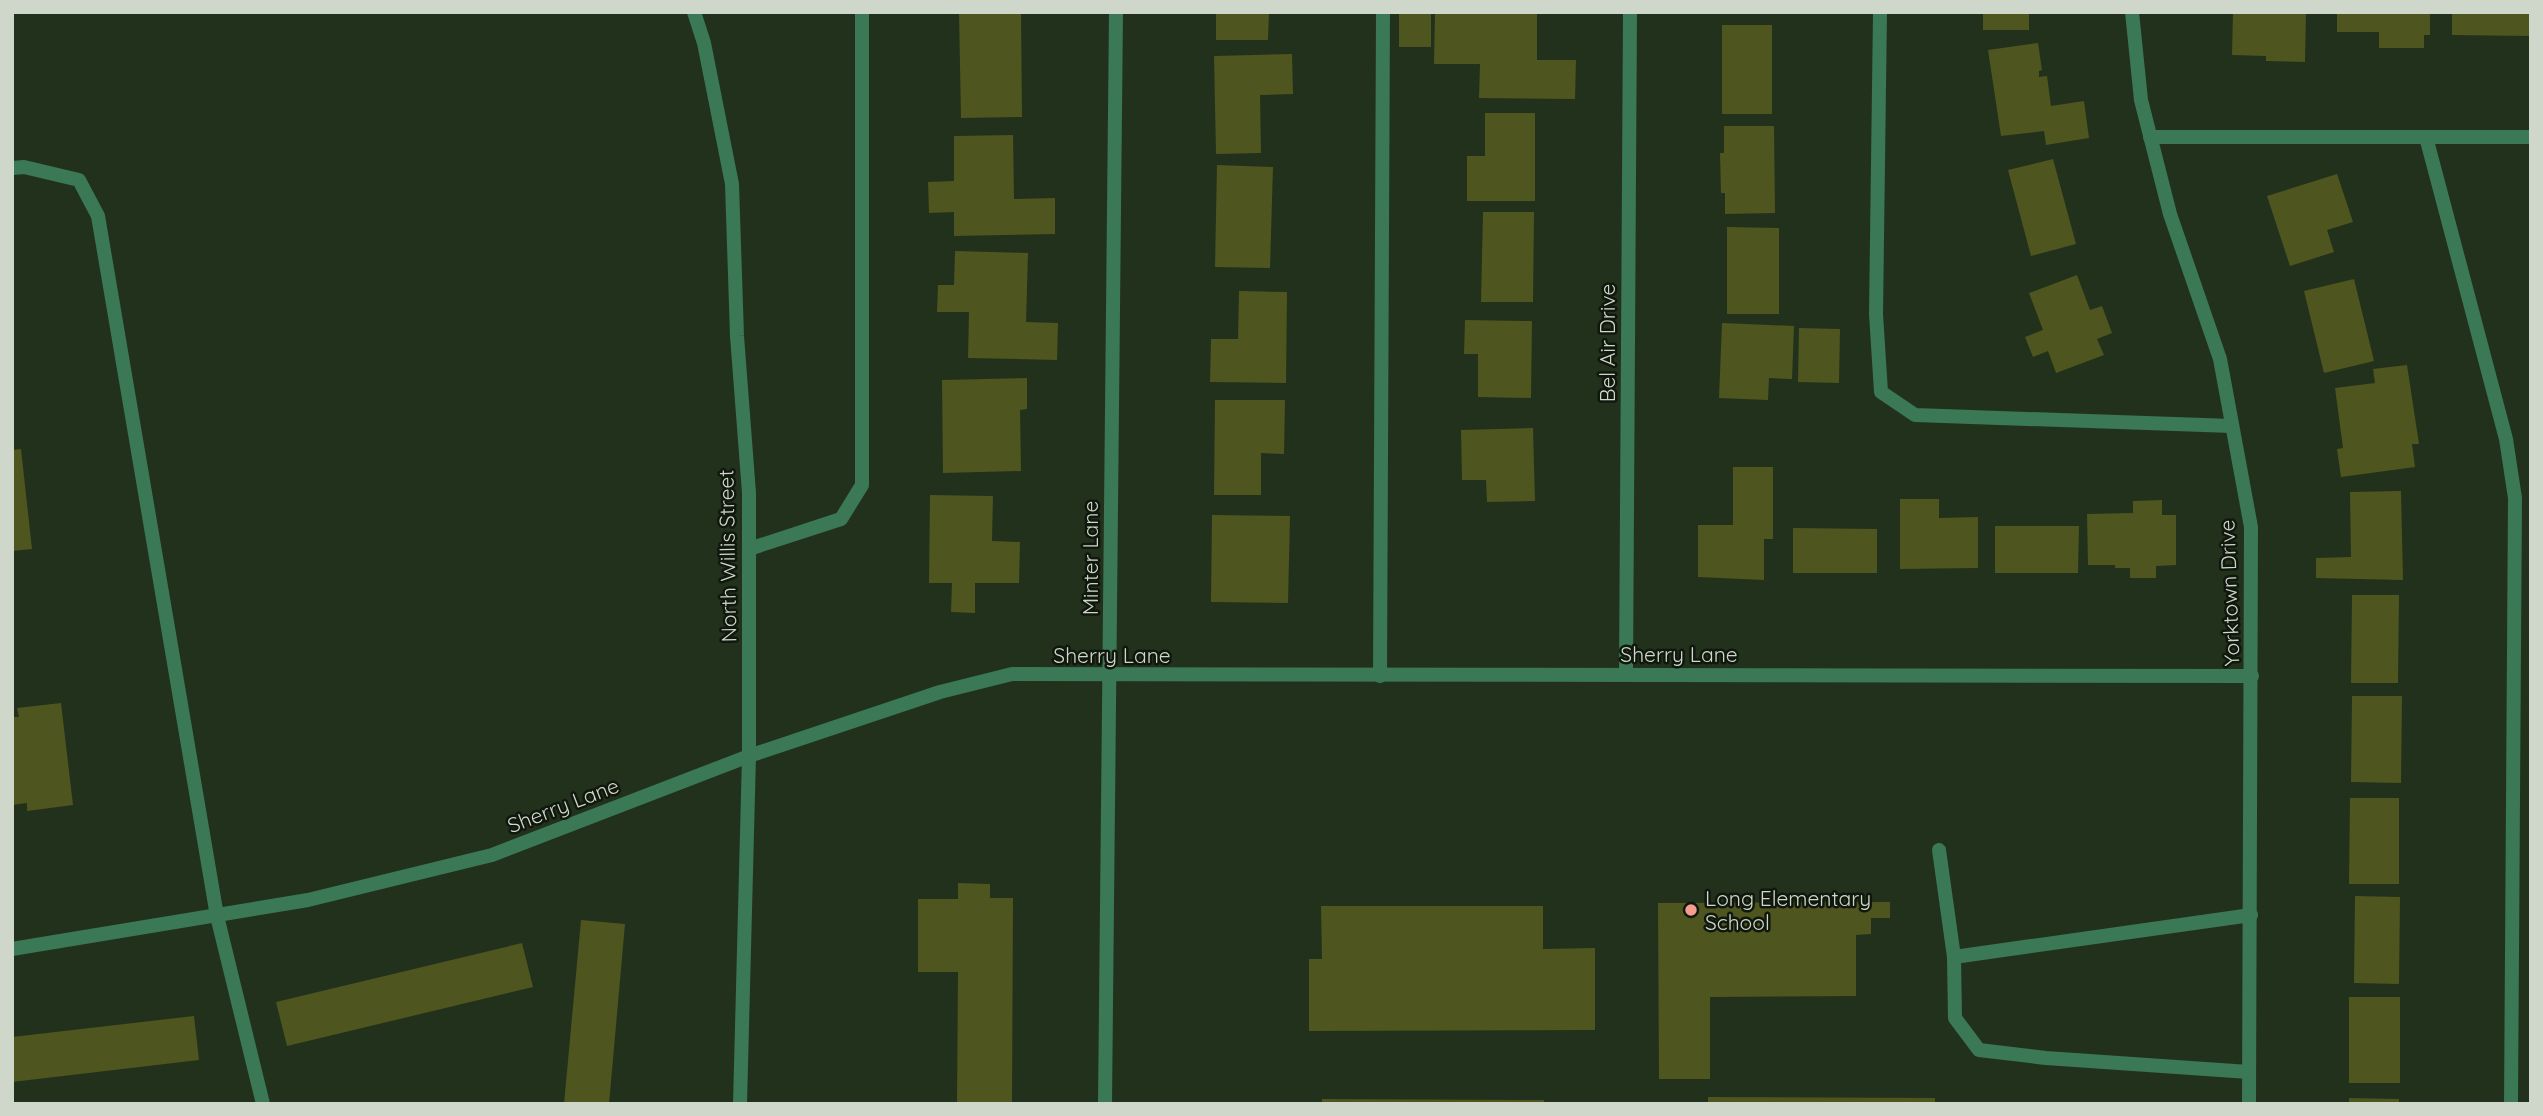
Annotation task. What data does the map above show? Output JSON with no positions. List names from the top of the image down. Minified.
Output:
{"streets":{"street":["Bel Air Drive","North Willis Street","Minter Lane","Yorktown Drive","Sherry Lane"]},"crossings":[["Bel Air Drive","Sherry Lane"],["North Willis Street","Sherry Lane"],["Minter Lane","Sherry Lane"],["Yorktown Drive","Sherry Lane"]],"places":["Long Elementary School"]}
